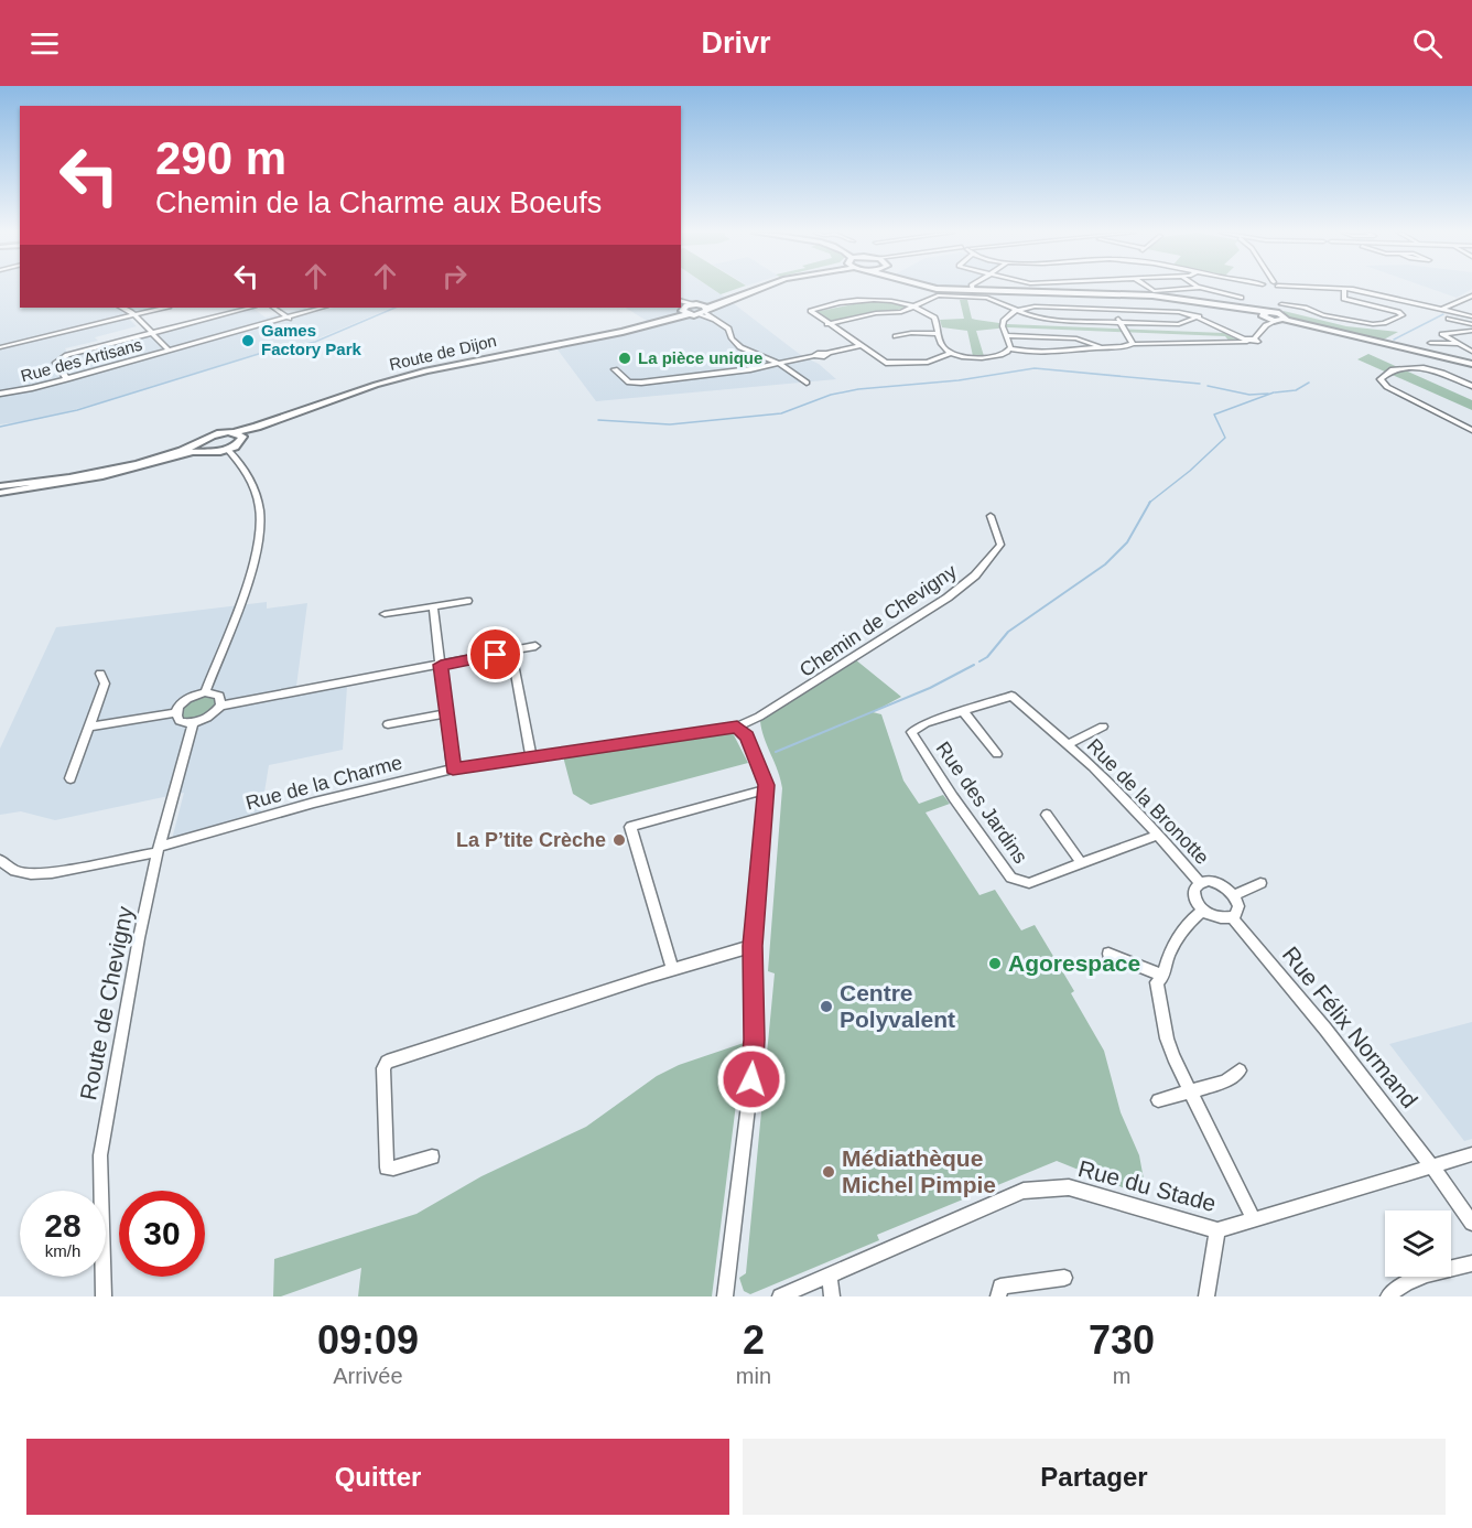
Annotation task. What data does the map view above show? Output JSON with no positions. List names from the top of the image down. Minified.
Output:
{"streets":{"main road":["Route de Dijon"],"street":["Rue des Artisans","Chemin de Chevigny","Rue de la Charme","Rue de la Bronotte","Rue des Jardins","Route de Chevigny","Rue Félix Normand","Rue du Stade"]},"crossings":[["Chemin de Chevigny","Rue de la Charme"],["Rue de la Charme","Route de Chevigny"],["Rue de la Bronotte","Rue des Jardins"],["Rue de la Bronotte","Rue Félix Normand"],["Rue Félix Normand","Rue du Stade"]],"places":["Games Factory Park","La pièce unique","La P’tite Crèche","Agorespace","Centre Polyvalent","Médiathèque Michel Pimpie"],"page":{"header":"Drivr","turn":["290 m","Chemin de la Charme aux Boeufs"],"speed":"28 km/h","limit":"30","eta":["09:09","Arrivée","2","min","730","m"],"buttons":["Quitter","Partager"]}}
